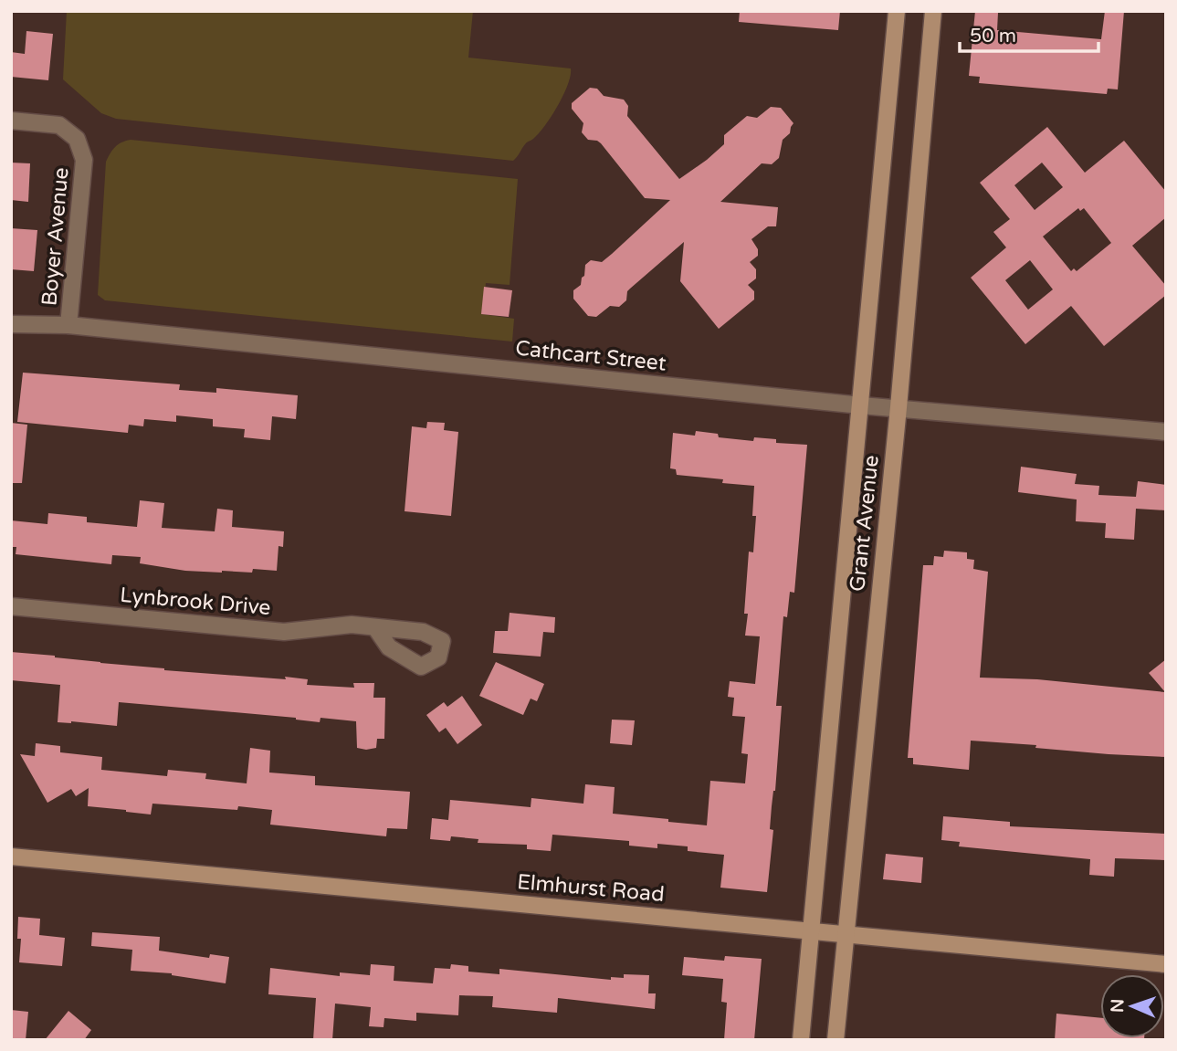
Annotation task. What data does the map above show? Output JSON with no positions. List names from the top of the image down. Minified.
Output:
{"streets":{"main road":["Grant Avenue","Elmhurst Road"],"street":["Boyer Avenue","Cathcart Street","Lynbrook Drive"]},"crossings":[["Boyer Avenue","Cathcart Street"],["Cathcart Street","Grant Avenue"],["Grant Avenue","Elmhurst Road"]],"scale_bar":"50 m","north":"left"}
